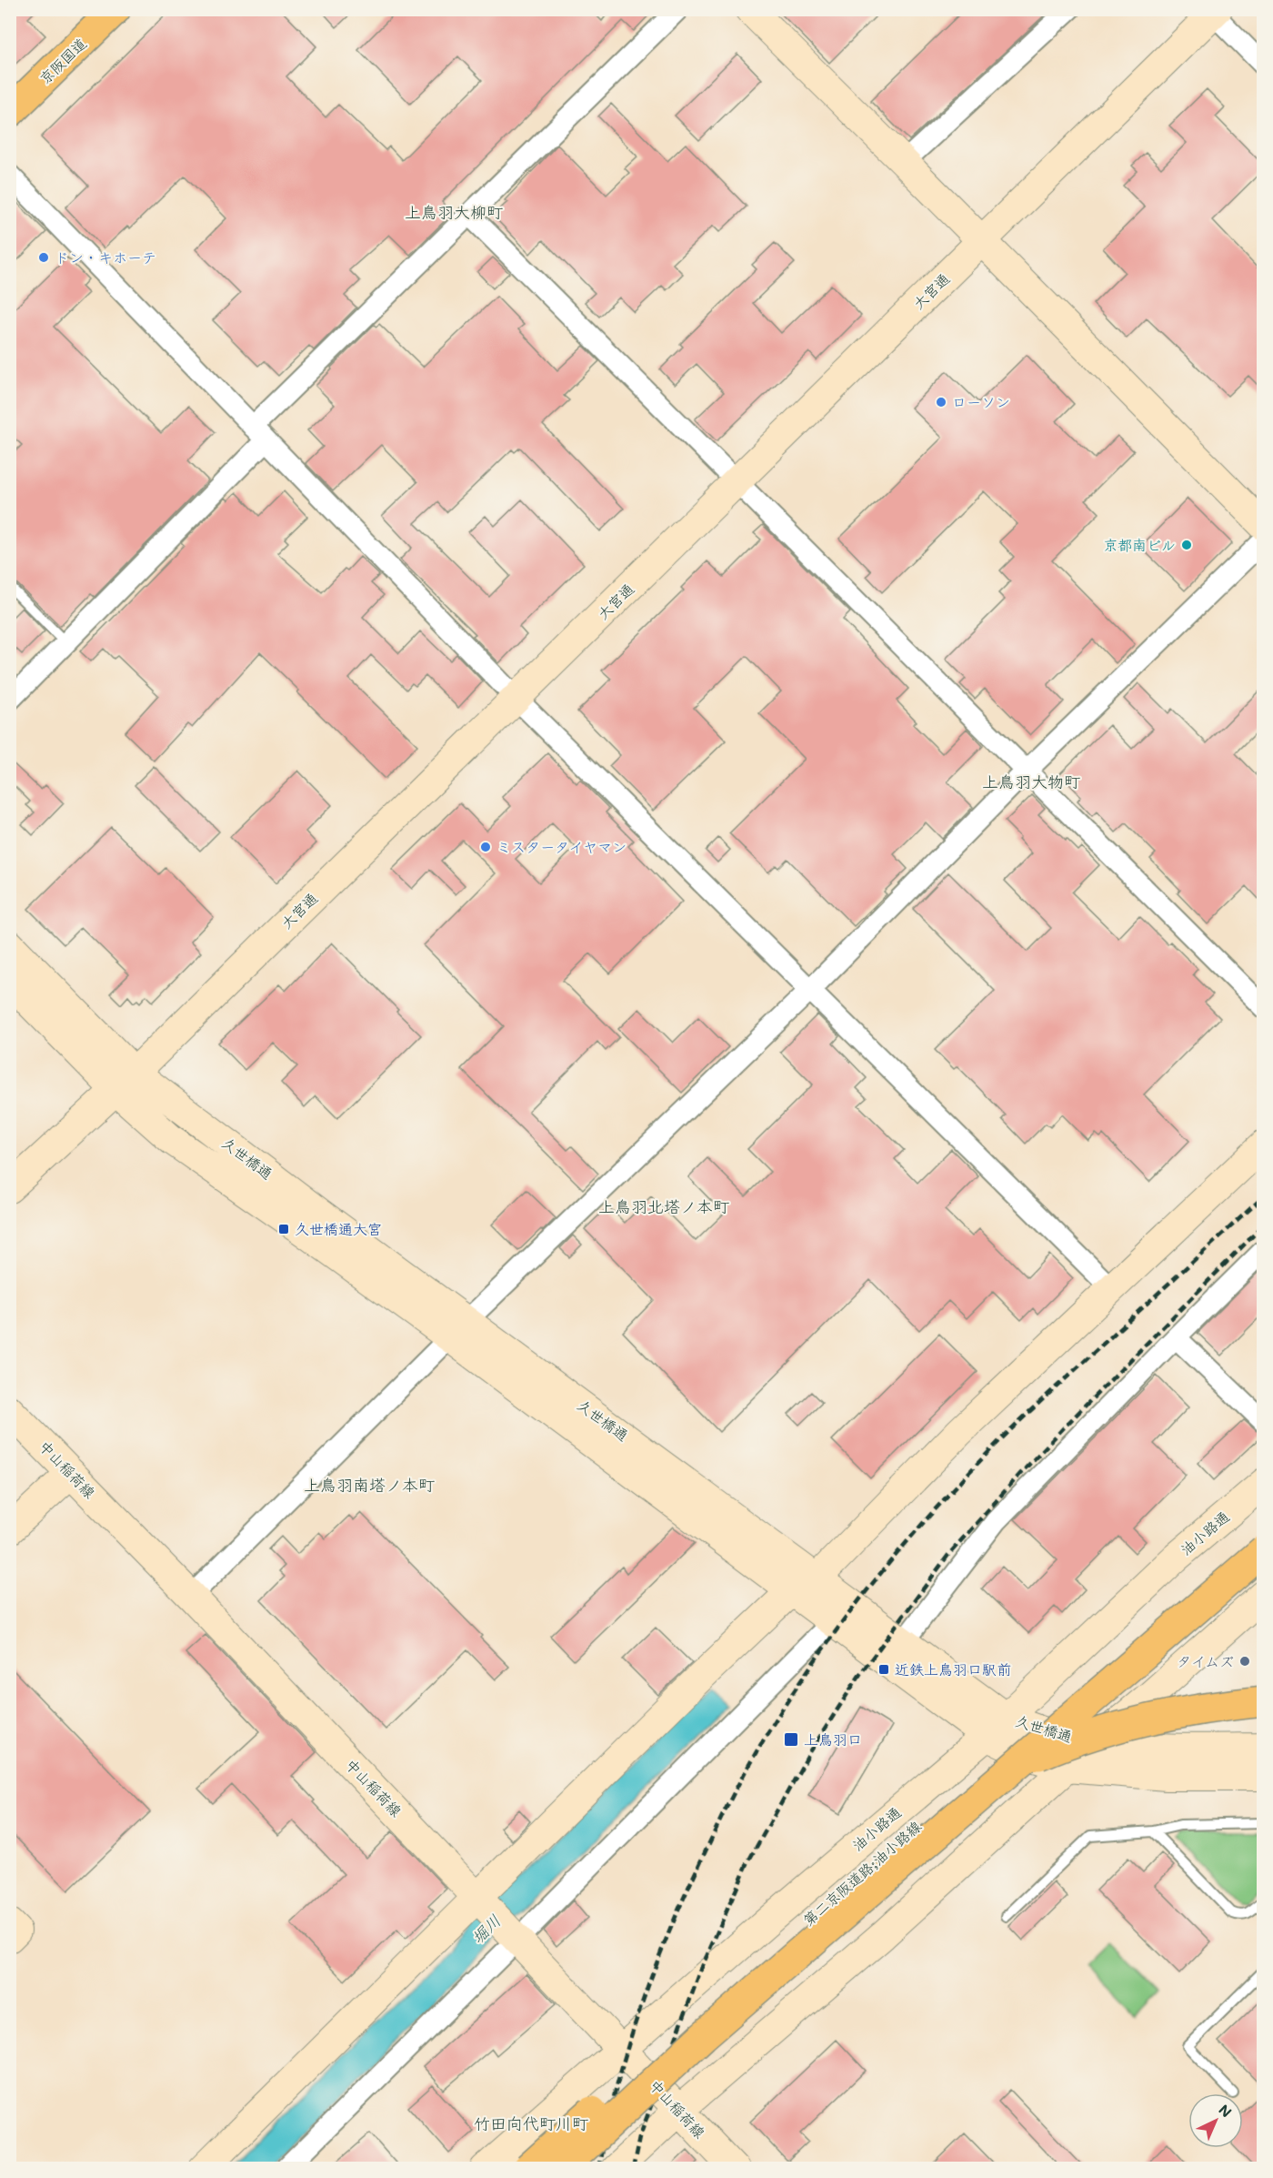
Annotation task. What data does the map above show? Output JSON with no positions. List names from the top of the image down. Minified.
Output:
{"streets":{"highway":["京阪国道","第二京阪道路;油小路線"],"street":["大宮通","久世橋通","中山稲荷線","油小路通"]},"crossings":[["大宮通","久世橋通"],["久世橋通","油小路通"],["中山稲荷線","油小路通"]],"districts":["上鳥羽大柳町","上鳥羽大物町","上鳥羽北塔ノ本町","上鳥羽南塔ノ本町","竹田向代町川町"],"water":["堀川"],"places":{"other":["ドン・キホーテ","ローソン","京都南ビル","ミスタータイヤマン","タイムズ"],"transit":["久世橋通大宮","近鉄上鳥羽口駅前","上鳥羽口"]},"north":"top right"}
